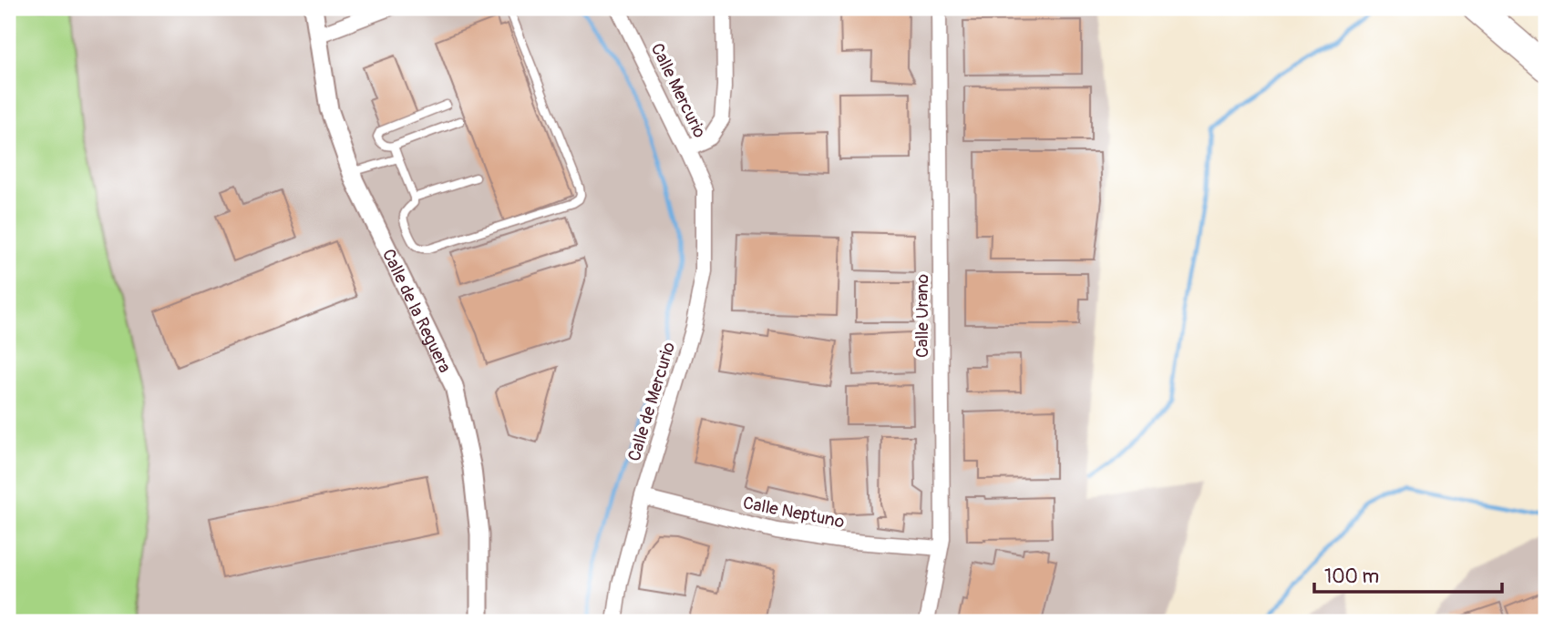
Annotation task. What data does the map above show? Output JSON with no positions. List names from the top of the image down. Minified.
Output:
{"streets":{"street":["Calle Mercurio","Calle de la Reguera","Calle Urano","Calle de Mercurio","Calle Neptuno"]},"crossings":[["Calle Mercurio","Calle de Mercurio"],["Calle Urano","Calle Neptuno"],["Calle de Mercurio","Calle Neptuno"]],"scale_bar":"100 m"}
